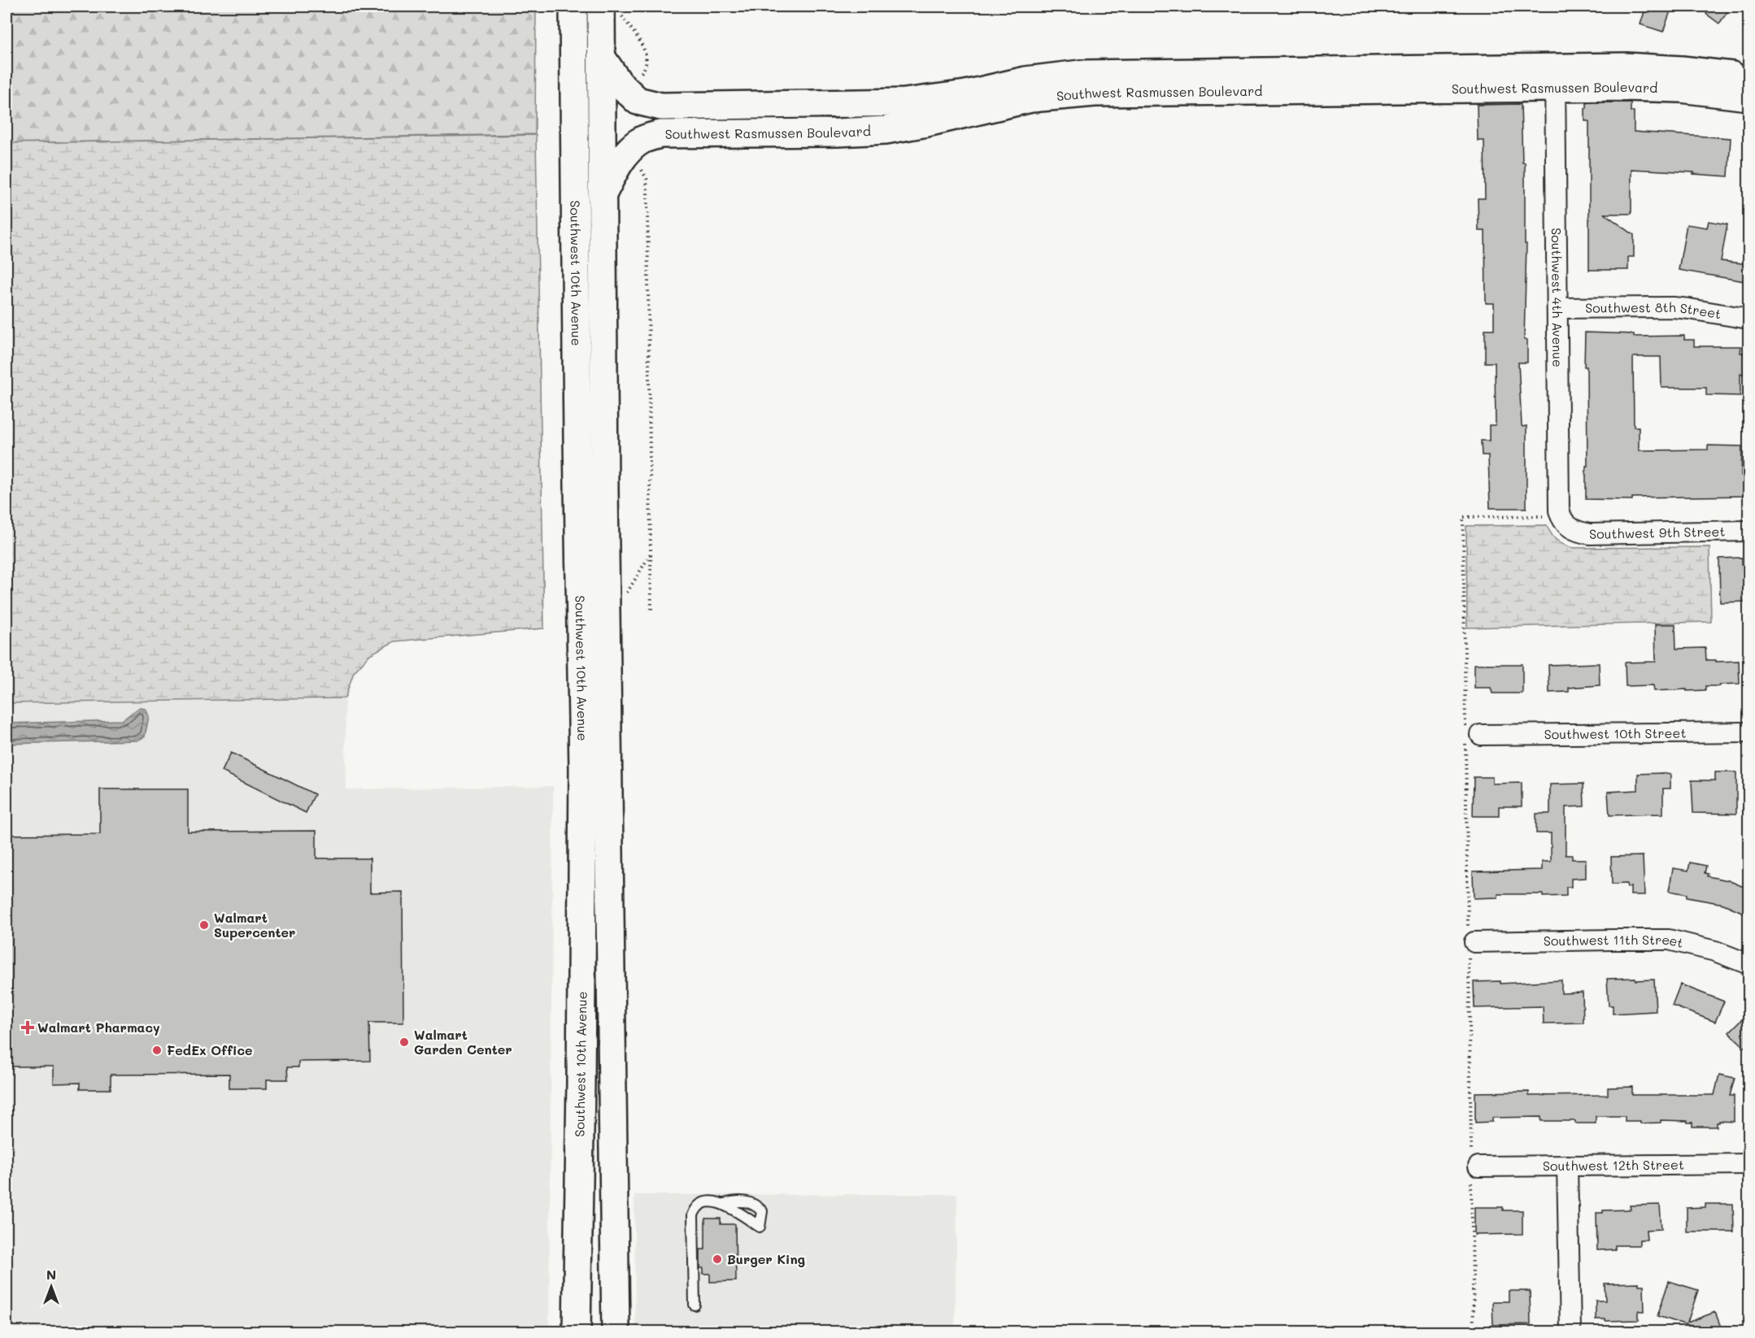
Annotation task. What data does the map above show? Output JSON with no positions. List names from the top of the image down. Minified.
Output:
{"streets":{"main road":["Southwest Rasmussen Boulevard","Southwest 10th Avenue"],"street":["Southwest 4th Avenue","Southwest 8th Street","Southwest 9th Street","Southwest 10th Street","Southwest 11th Street","Southwest 12th Street"]},"crossings":[["Southwest Rasmussen Boulevard","Southwest 10th Avenue"],["Southwest Rasmussen Boulevard","Southwest 4th Avenue"],["Southwest 4th Avenue","Southwest 8th Street"],["Southwest 4th Avenue","Southwest 9th Street"]],"places":{"other":["Walmart Supercenter","Walmart Garden Center","FedEx Office","Burger King"],"health":["Walmart Pharmacy"]},"north":"top"}
